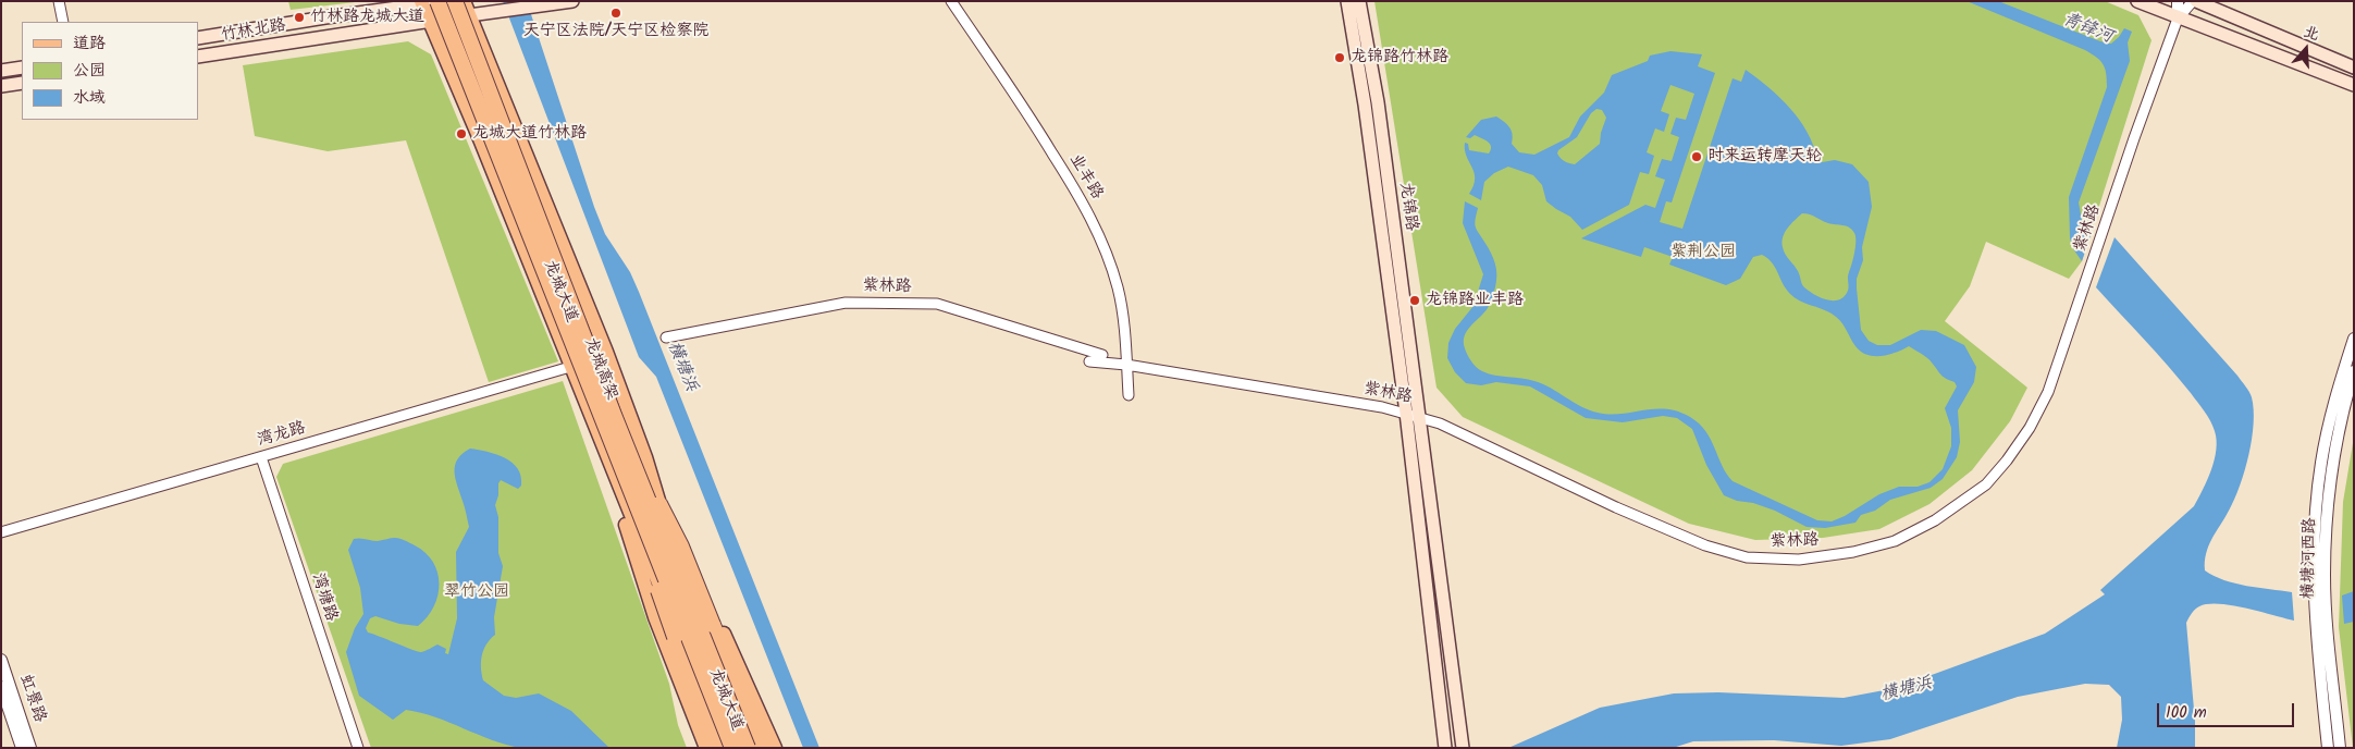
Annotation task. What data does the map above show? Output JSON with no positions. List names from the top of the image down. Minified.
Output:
{"streets":{"highway":["龙城高架"],"main road":["竹林北路","龙锦路","龙城大道"],"street":["业丰路","紫林路","湾龙路","横塘河西路","湾塘路","虹景路"]},"crossings":[["竹林北路","龙城大道"],["竹林北路","龙城高架"],["业丰路","紫林路"],["龙锦路","紫林路"],["龙城大道","龙城高架"],["龙城大道","湾龙路"],["湾龙路","湾塘路"]],"water":["青锋河","横塘浜"],"parks":["紫荆公园","翠竹公园"],"places":["天宁区法院/天宁区检察院","竹林路龙城大道","龙锦路竹林路","龙城大道竹林路","时来运转摩天轮","龙锦路业丰路"],"legend":["道路","公园","水域"],"scale_bar":"100 m","north":"top"}
